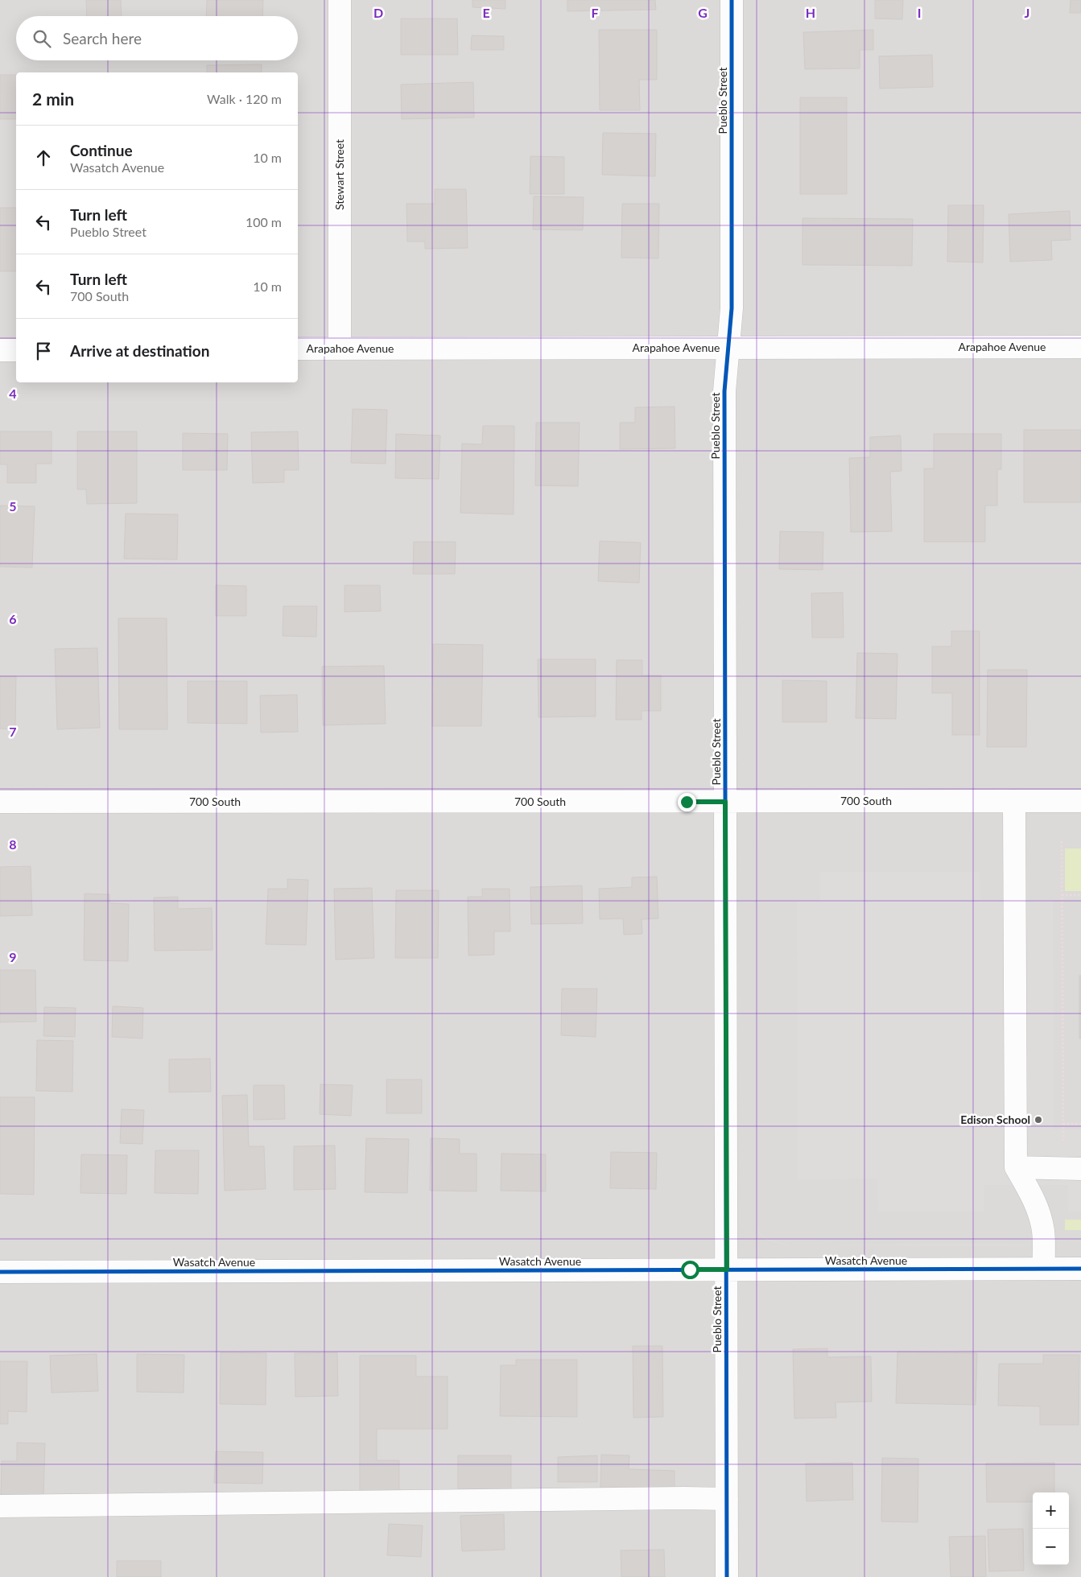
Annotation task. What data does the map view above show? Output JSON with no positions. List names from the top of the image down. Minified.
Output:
{"streets":{"street":["Pueblo Street","Stewart Street","Arapahoe Avenue","700 South","Wasatch Avenue"]},"crossings":[["Pueblo Street","Arapahoe Avenue"],["Pueblo Street","700 South"],["Pueblo Street","Wasatch Avenue"],["Stewart Street","Arapahoe Avenue"]],"places":["Edison School"],"page":{"search":"Search here","heading":["2 min","Walk · 120 m"],"list":[["Continue","Wasatch Avenue","10 m"],["Turn left","Pueblo Street","100 m"],["Turn left","700 South","10 m"],"Arrive at destination"],"map_buttons":["+","−"]},"grid":{"columns":["D","E","F","G","H","I","J"],"rows":["4","5","6","7","8","9"]}}
